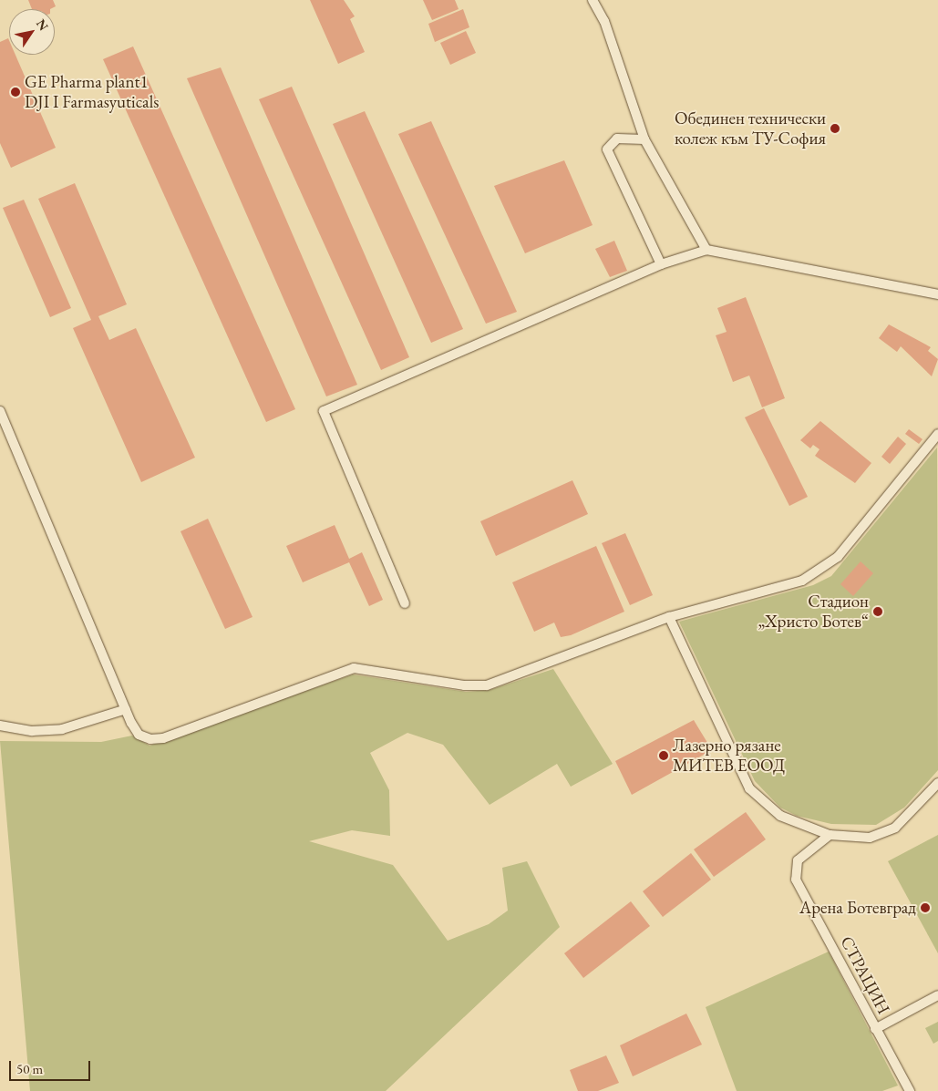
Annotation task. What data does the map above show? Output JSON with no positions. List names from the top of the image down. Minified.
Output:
{"streets":{"street":["СТРАЦИН"]},"places":["GE Pharma plant1 DJI I Farmasyuticals","Обединен технически колеж към ТУ-София","Стадион „Христо Ботев“","Лазерно рязане МИТЕВ ЕООД","Арена Ботевград"],"scale_bar":"50 m","north":"top right"}
